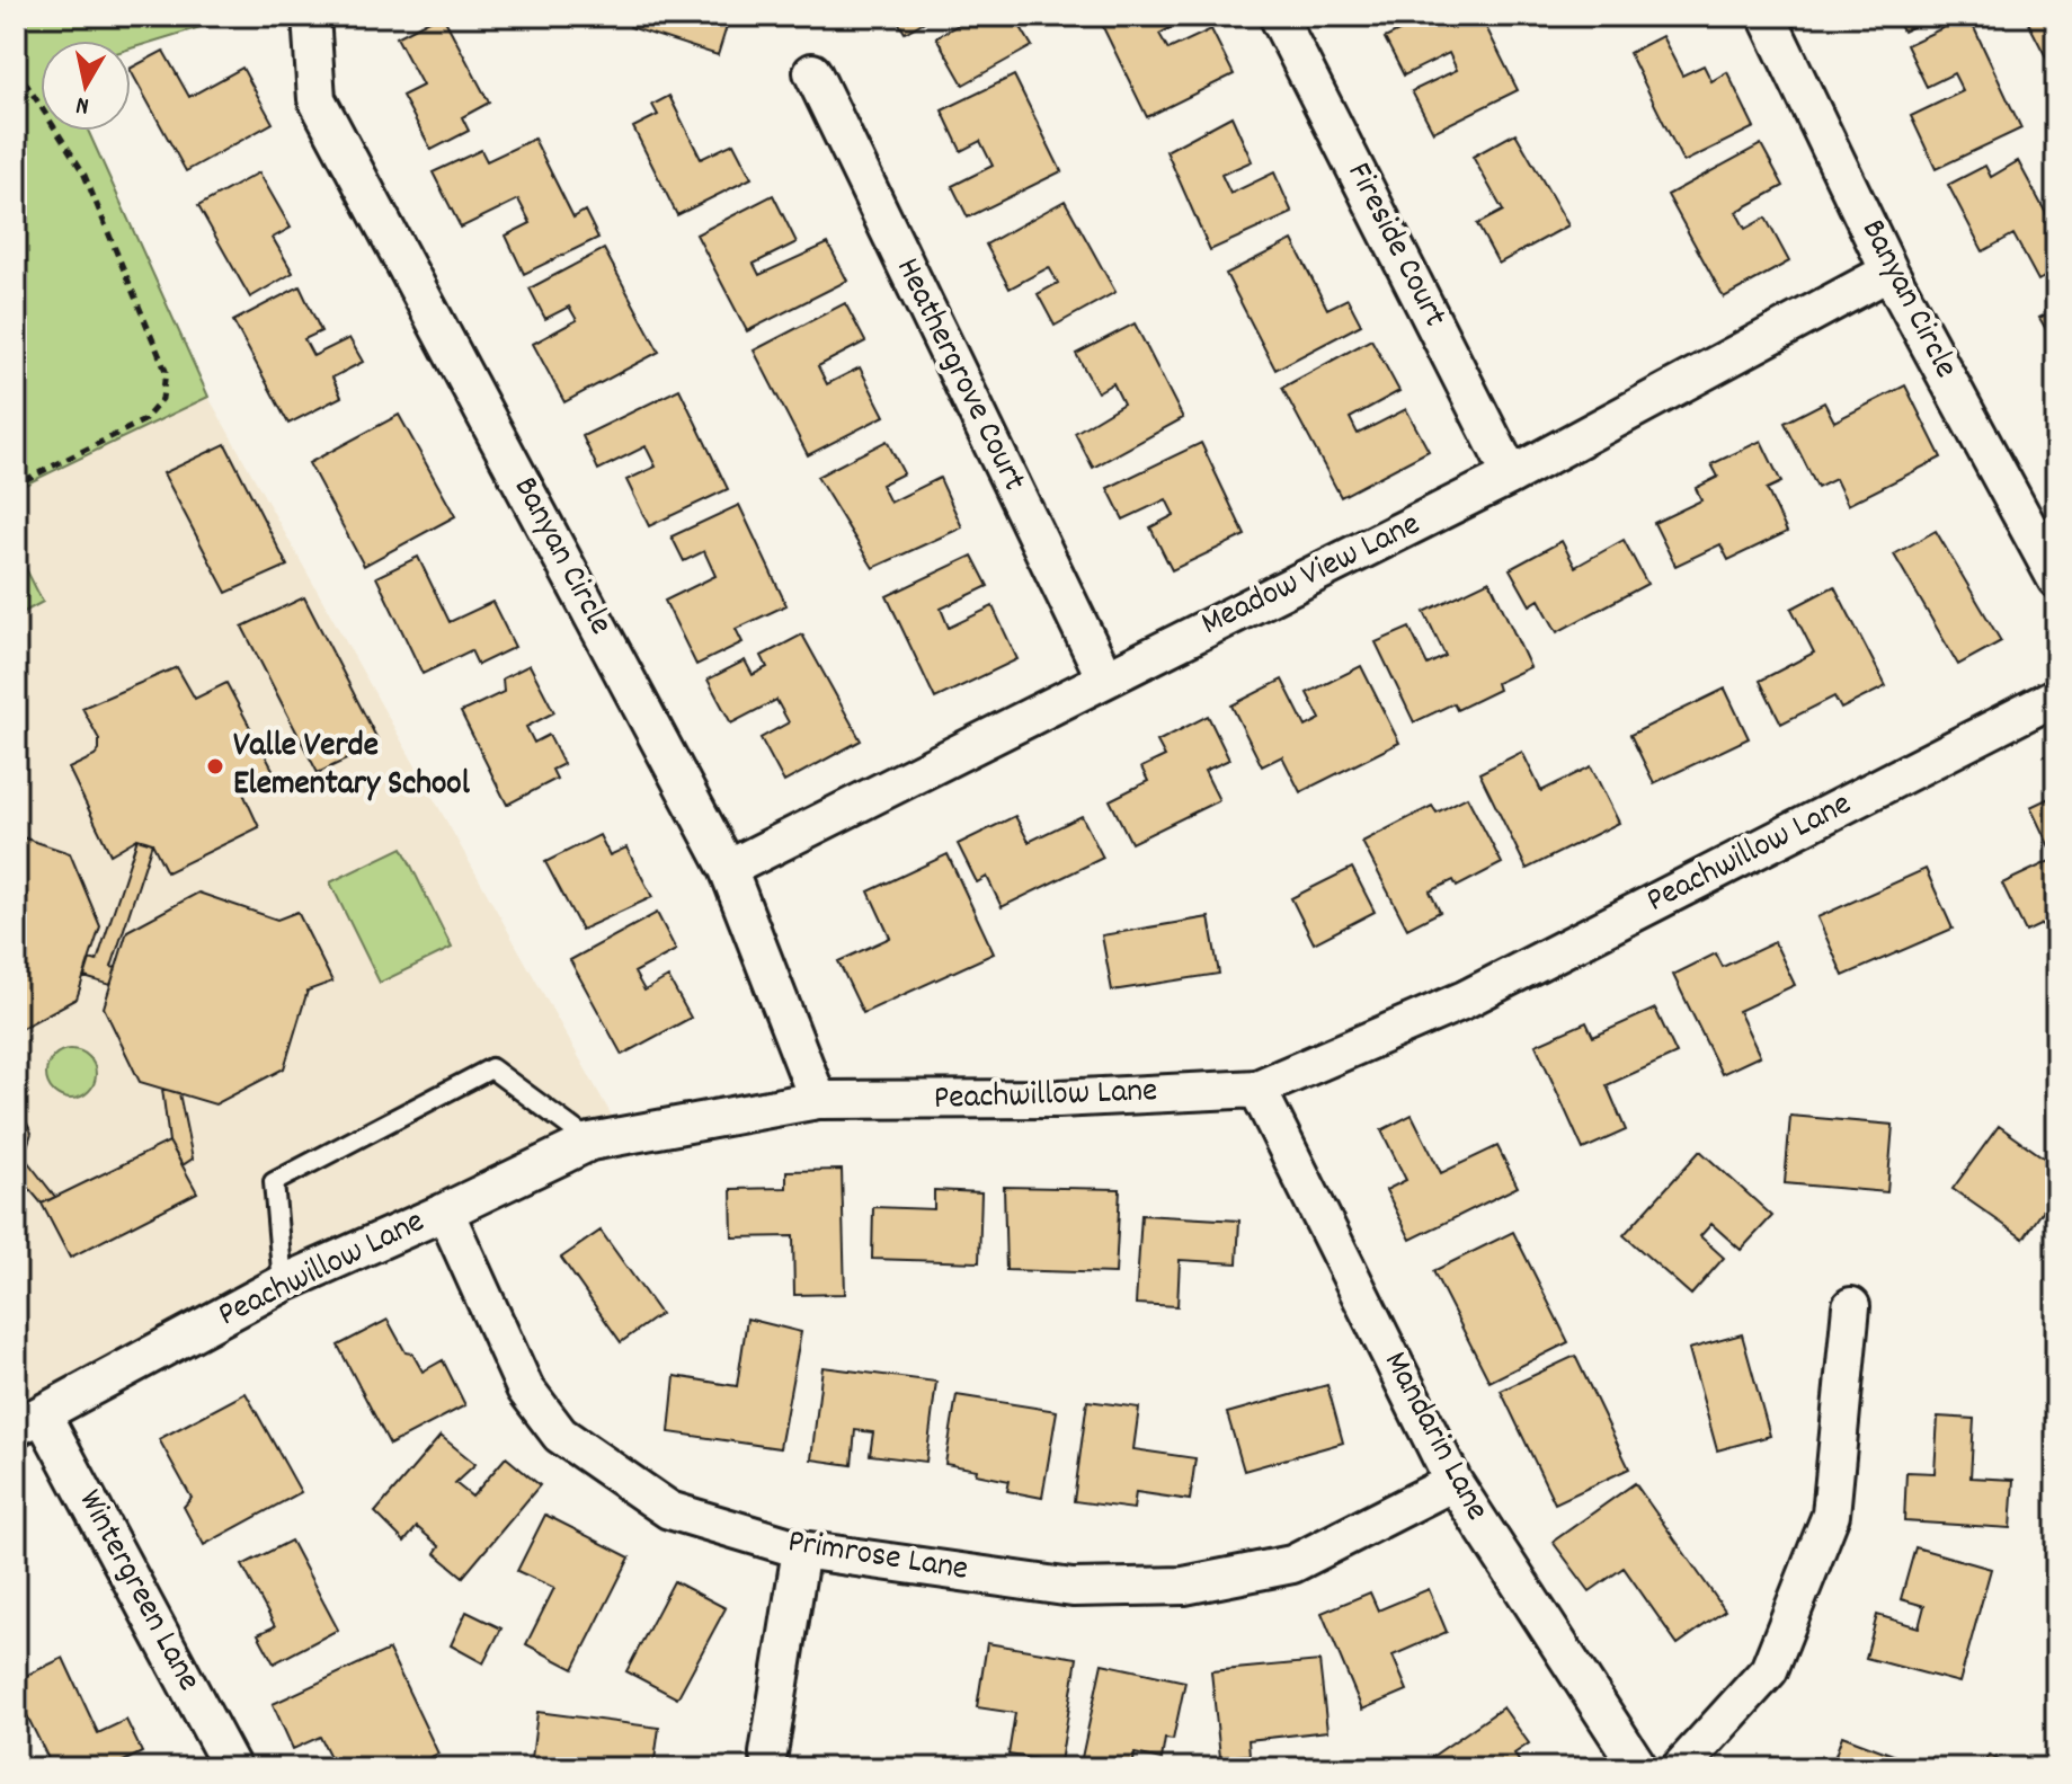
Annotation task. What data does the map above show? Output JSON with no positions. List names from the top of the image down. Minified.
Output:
{"streets":{"street":["Fireside Court","Banyan Circle","Heathergrove Court","Meadow View Lane","Peachwillow Lane","Mandarin Lane","Primrose Lane","Wintergreen Lane"]},"crossings":[["Fireside Court","Meadow View Lane"],["Banyan Circle","Meadow View Lane"],["Banyan Circle","Peachwillow Lane"],["Heathergrove Court","Meadow View Lane"],["Peachwillow Lane","Mandarin Lane"],["Peachwillow Lane","Primrose Lane"],["Peachwillow Lane","Wintergreen Lane"],["Mandarin Lane","Primrose Lane"]],"places":["Valle Verde Elementary School"],"north":"bottom"}
